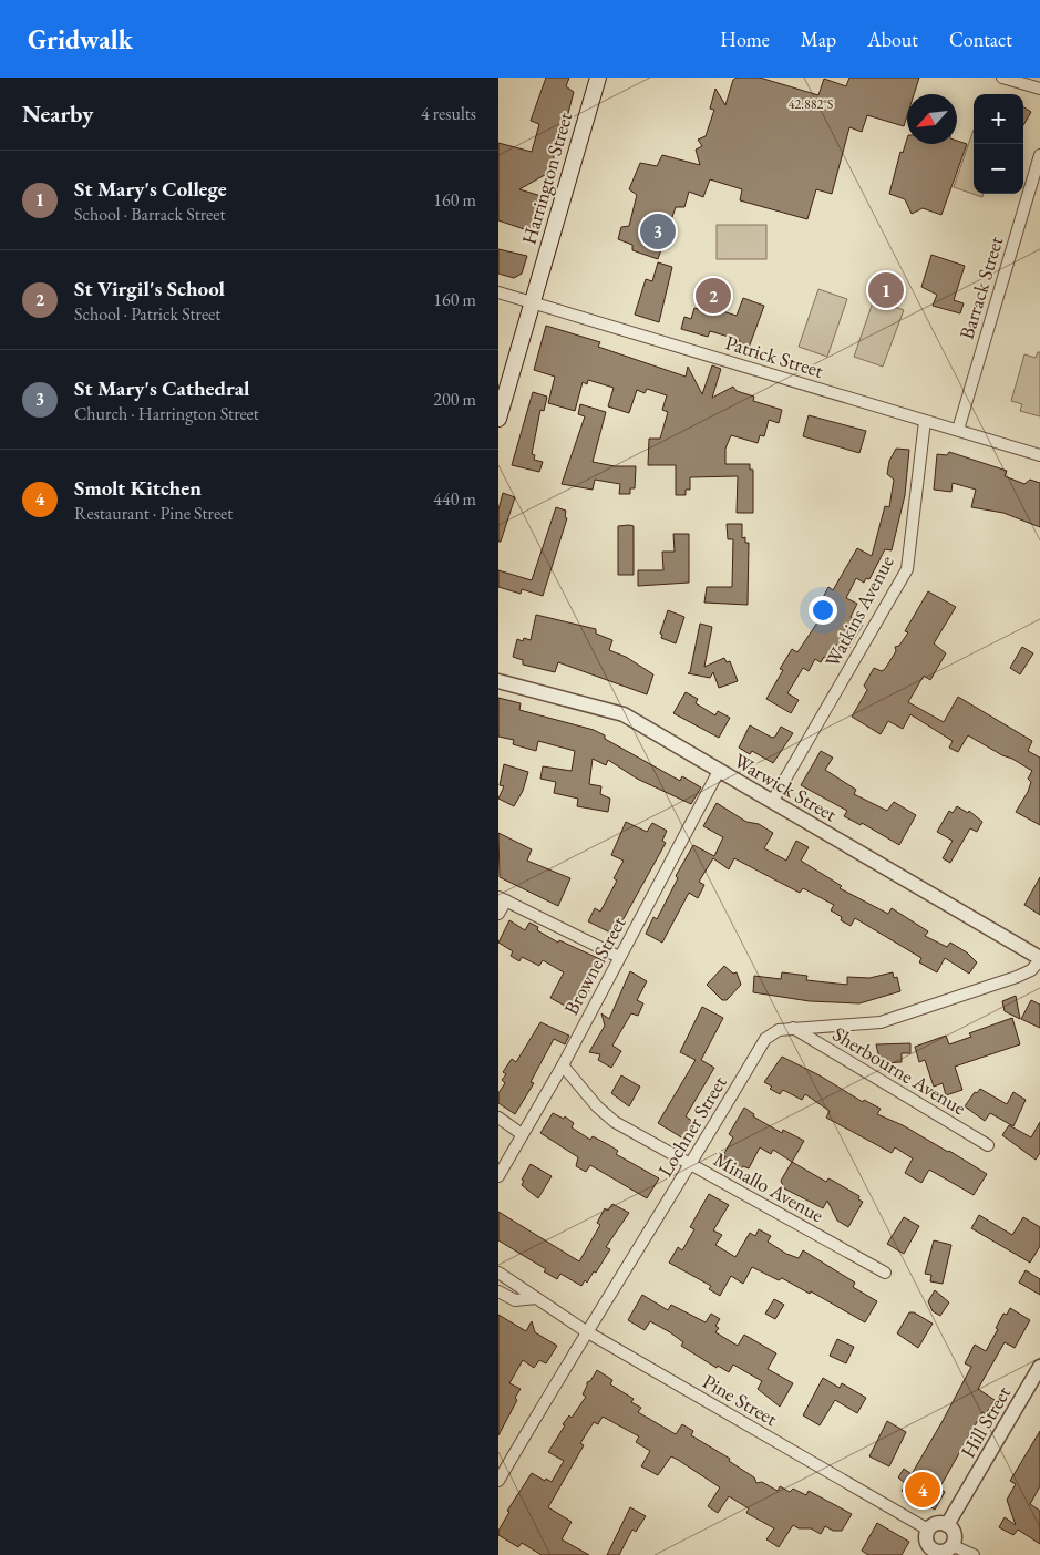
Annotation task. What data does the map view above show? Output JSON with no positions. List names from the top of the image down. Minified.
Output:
{"streets":{"main road":["Harrington Street"],"street":["Barrack Street","Patrick Street","Watkins Avenue","Warwick Street","Browne Street","Sherbourne Avenue","Lochner Street","Minallo Avenue","Pine Street","Hill Street"]},"crossings":[["Harrington Street","Patrick Street"],["Barrack Street","Patrick Street"],["Patrick Street","Watkins Avenue"],["Watkins Avenue","Warwick Street"],["Warwick Street","Browne Street"],["Warwick Street","Lochner Street"],["Browne Street","Minallo Avenue"],["Sherbourne Avenue","Lochner Street"],["Lochner Street","Minallo Avenue"],["Lochner Street","Pine Street"],["Pine Street","Hill Street"]],"north":"bottom left","page":{"header":"Gridwalk","nav":["Home","Map","About","Contact"],"heading":["Nearby","4 results"],"map_buttons":["+","−"],"list":[{"mark":"1","name":"St Mary's College","note":"School · Barrack Street","value":"160 m"},{"mark":"2","name":"St Virgil's School","note":"School · Patrick Street","value":"160 m"},{"mark":"3","name":"St Mary's Cathedral","note":"Church · Harrington Street","value":"200 m"},{"mark":"4","name":"Smolt Kitchen","note":"Restaurant · Pine Street","value":"440 m"}],"pins":["3","1","2","4"]},"coordinates":["42.882°S"]}
